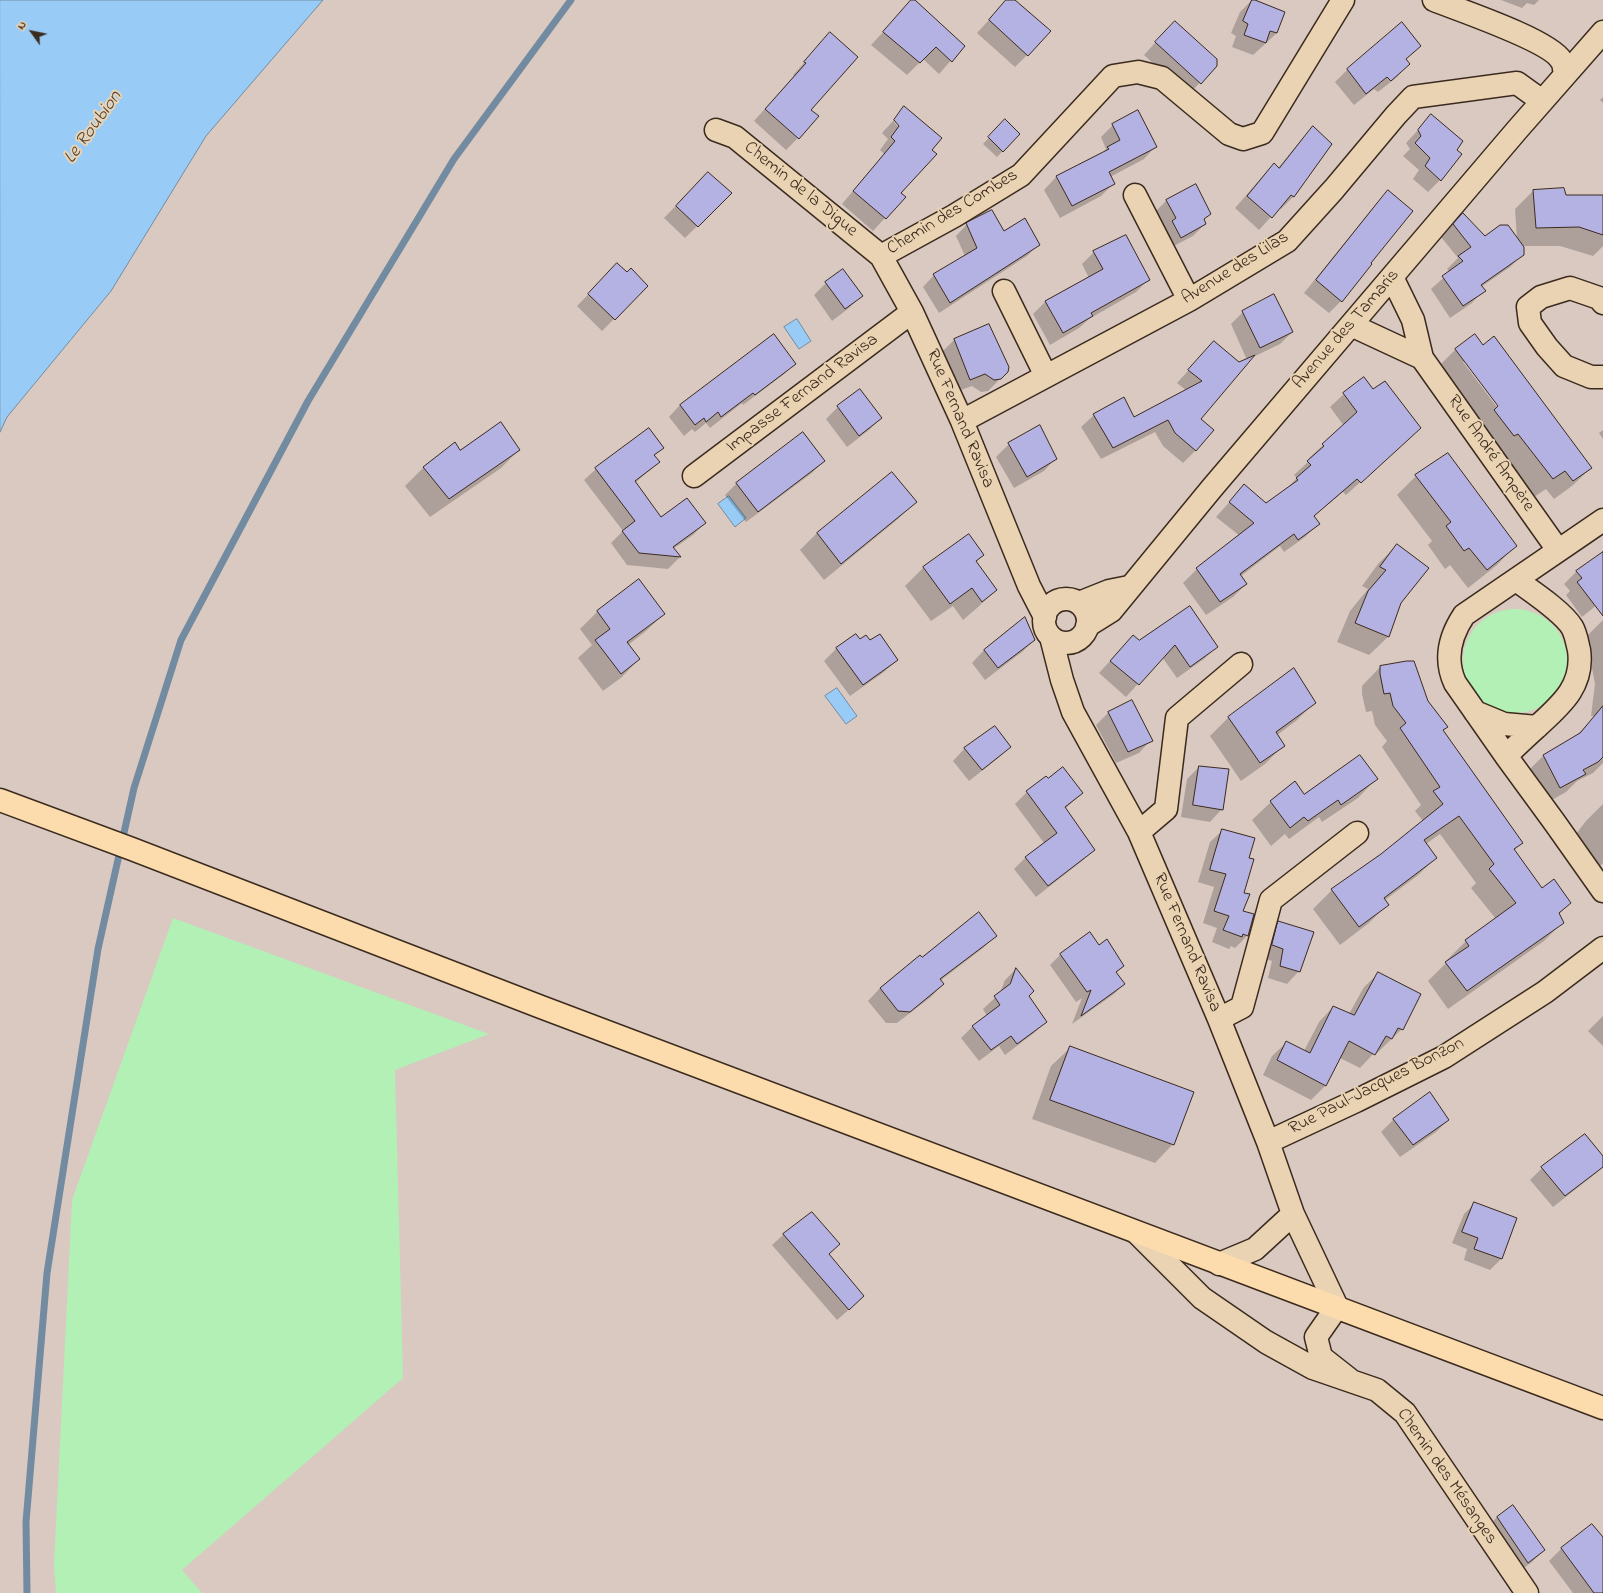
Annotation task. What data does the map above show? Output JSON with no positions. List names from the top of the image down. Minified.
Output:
{"streets":{"street":["Chemin de la Digue","Chemin des Combes","Avenue des Lilas","Avenue des Tamaris","Impasse Fernand Ravisa","Rue Fernand Ravisa","Rue André Ampère","Rue Paul-Jacques Bonzon","Chemin des Mésanges"]},"crossings":[["Chemin de la Digue","Chemin des Combes"],["Chemin de la Digue","Rue Fernand Ravisa"],["Chemin des Combes","Rue Fernand Ravisa"],["Avenue des Lilas","Avenue des Tamaris"],["Avenue des Lilas","Rue Fernand Ravisa"],["Avenue des Tamaris","Rue Fernand Ravisa"],["Avenue des Tamaris","Rue André Ampère"],["Impasse Fernand Ravisa","Rue Fernand Ravisa"],["Rue Fernand Ravisa","Rue Paul-Jacques Bonzon"],["Rue Fernand Ravisa","Chemin des Mésanges"]],"water":["Le Roubion"],"north":"top left"}
